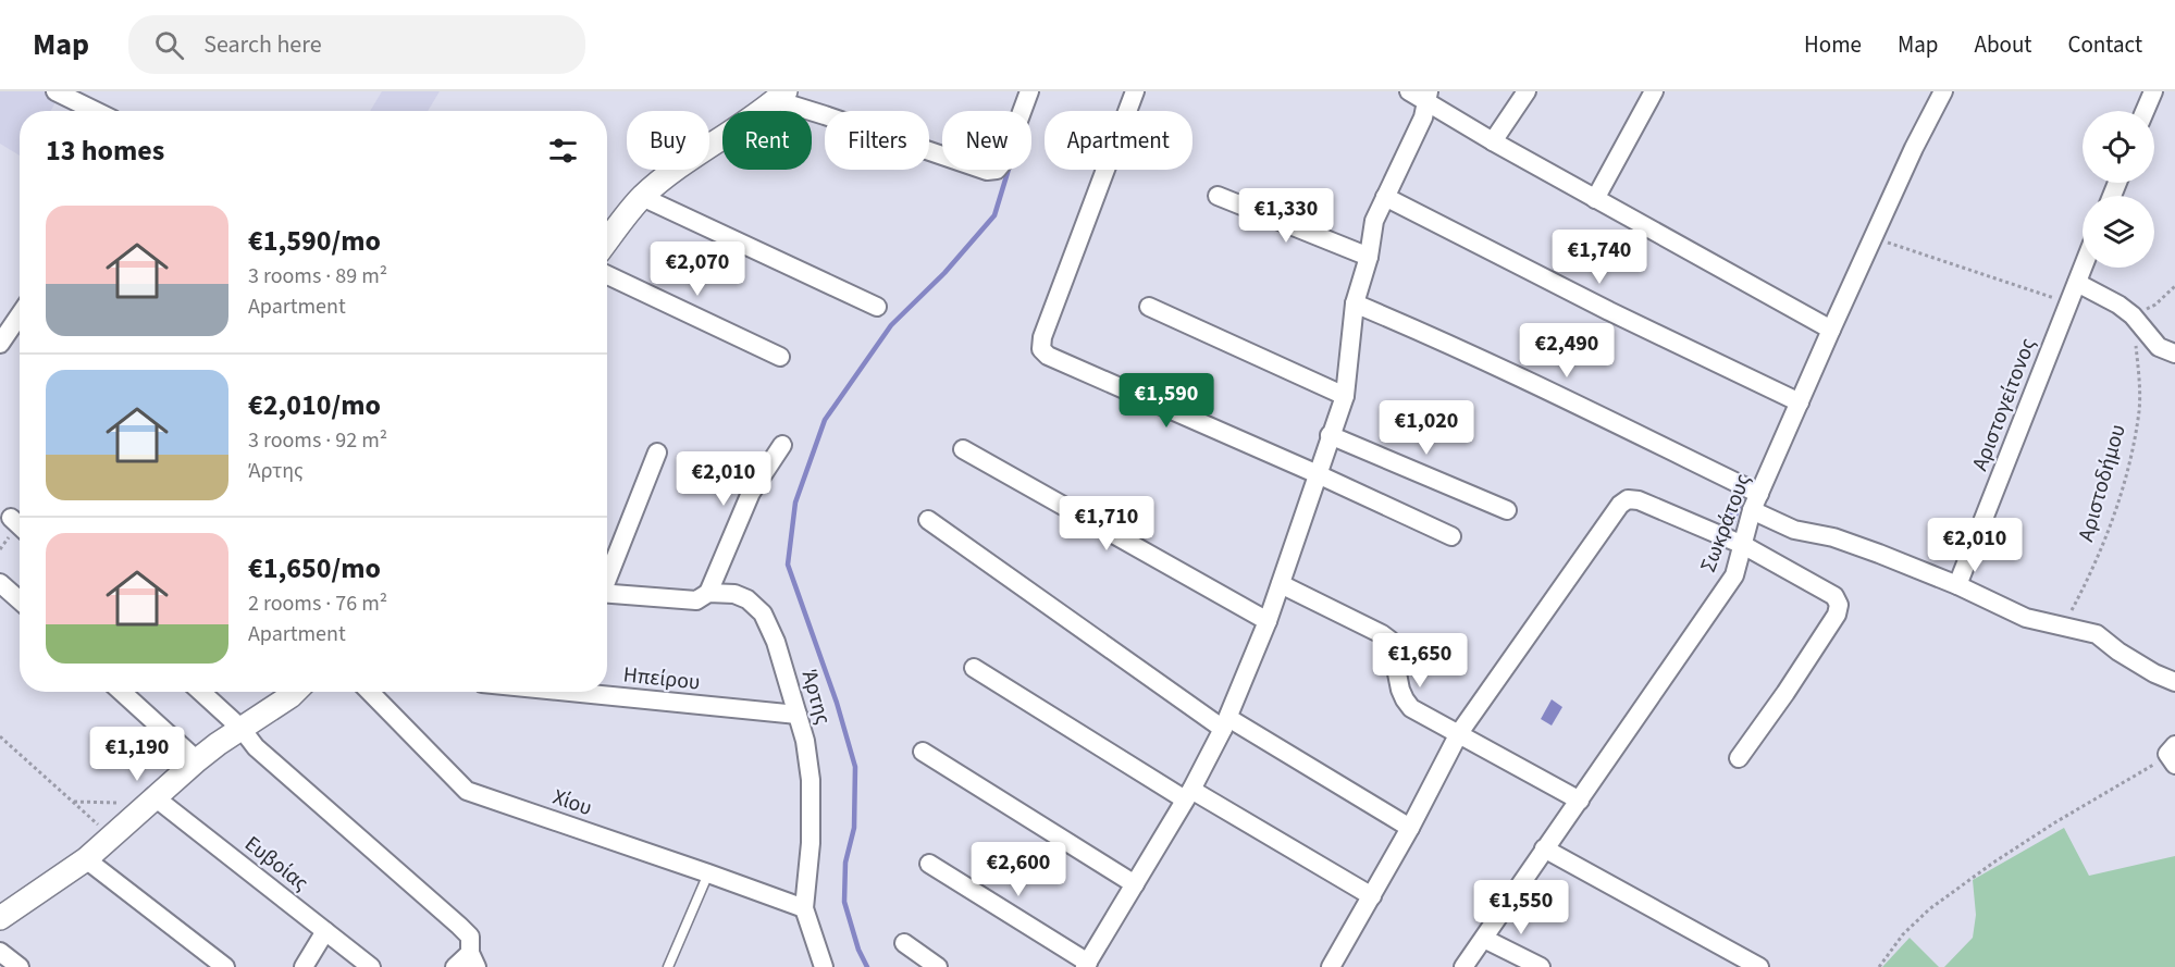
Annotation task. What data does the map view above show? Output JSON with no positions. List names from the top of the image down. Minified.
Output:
{"streets":{"street":["Αριστογείτονος","Σωκράτους","Ηπείρου","Άρτης","Χίου","Ευβοίας"],"path":["Αριστοδήμου"]},"crossings":[["Ηπείρου","Άρτης"],["Άρτης","Χίου"]],"page":{"header":"Map","search":"Search here","nav":["Home","Map","About","Contact"],"chip":["Buy","Rent","Filters","New","Apartment"],"heading":"13 homes","price":["€1,330","€1,740","€2,070","€2,490","€1,590","€1,020","€2,010","€1,710","€2,010","€1,650","€1,190","€2,600","€1,550"],"list":[{"name":"€1,590/mo","note":"3 rooms · 89 m² · Apartment"},{"name":"€2,010/mo","note":"3 rooms · 92 m² · Άρτης"},{"name":"€1,650/mo","note":"2 rooms · 76 m² · Apartment"}]}}
